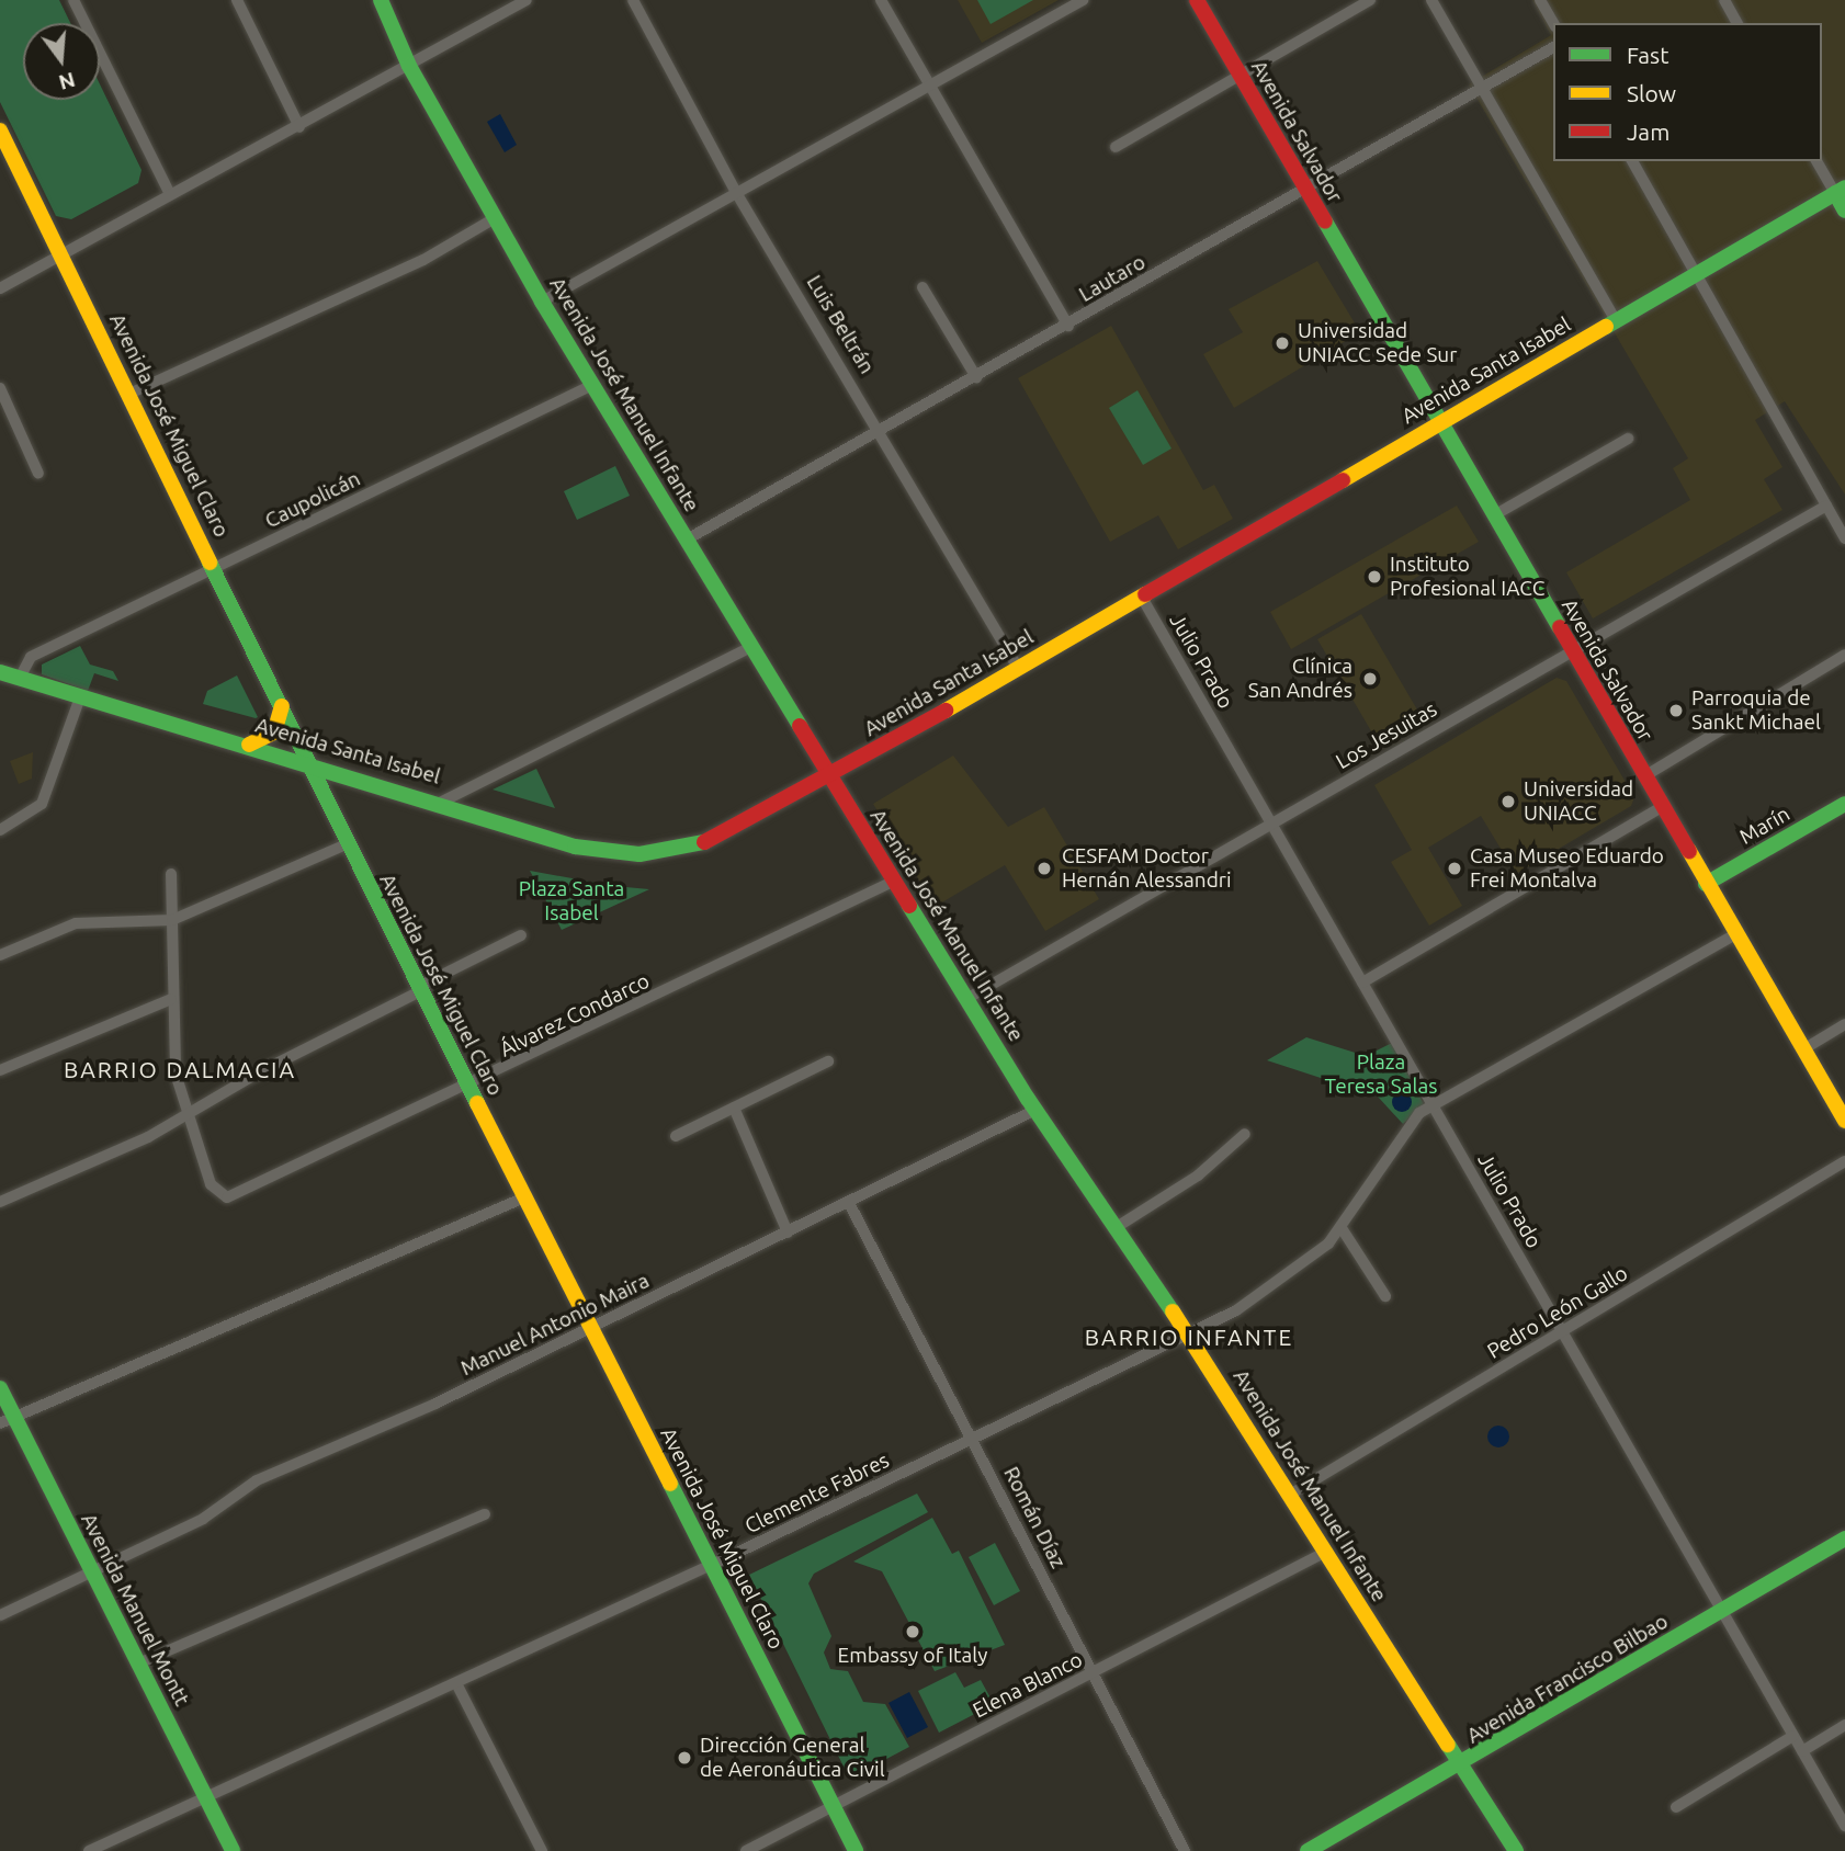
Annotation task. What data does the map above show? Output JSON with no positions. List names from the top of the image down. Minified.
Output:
{"streets":{"main road":["Avenida Salvador","Avenida Santa Isabel","Avenida José Manuel Infante","Avenida José Miguel Claro","Marín","Avenida Manuel Montt","Avenida Francisco Bilbao"],"street":["Lautaro","Luis Beltrán","Caupolicán","Julio Prado","Los Jesuitas","Álvarez Condarco","Pedro León Gallo","Manuel Antonio Maira","Clemente Fabres","Román Díaz","Elena Blanco"]},"crossings":[["Avenida Salvador","Lautaro"],["Avenida Salvador","Avenida Santa Isabel"],["Avenida Salvador","Los Jesuitas"],["Avenida Salvador","Marín"],["Avenida Salvador","Clemente Fabres"],["Lautaro","Luis Beltrán"],["Lautaro","Avenida José Manuel Infante"],["Luis Beltrán","Avenida Santa Isabel"],["Avenida Santa Isabel","Avenida José Manuel Infante"],["Avenida Santa Isabel","Avenida José Miguel Claro"],["Avenida Santa Isabel","Caupolicán"],["Avenida Santa Isabel","Julio Prado"],["Avenida José Manuel Infante","Caupolicán"],["Avenida José Manuel Infante","Los Jesuitas"],["Avenida José Manuel Infante","Álvarez Condarco"],["Avenida José Manuel Infante","Pedro León Gallo"],["Avenida José Manuel Infante","Manuel Antonio Maira"],["Avenida José Manuel Infante","Clemente Fabres"],["Avenida José Manuel Infante","Avenida Francisco Bilbao"],["Avenida José Manuel Infante","Elena Blanco"],["Avenida José Miguel Claro","Caupolicán"],["Avenida José Miguel Claro","Álvarez Condarco"],["Avenida José Miguel Claro","Manuel Antonio Maira"],["Avenida José Miguel Claro","Clemente Fabres"],["Avenida José Miguel Claro","Elena Blanco"],["Julio Prado","Los Jesuitas"],["Julio Prado","Pedro León Gallo"],["Julio Prado","Clemente Fabres"],["Julio Prado","Avenida Francisco Bilbao"],["Manuel Antonio Maira","Román Díaz"],["Manuel Antonio Maira","Avenida Manuel Montt"],["Clemente Fabres","Román Díaz"],["Clemente Fabres","Avenida Manuel Montt"],["Román Díaz","Elena Blanco"]],"districts":["BARRIO DALMACIA","BARRIO INFANTE"],"parks":["Plaza Santa Isabel","Plaza Teresa Salas"],"places":["Universidad UNIACC Sede Sur","Instituto Profesional IACC","Clínica San Andrés","Parroquia de Sankt Michael","Universidad UNIACC","CESFAM Doctor Hernán Alessandri","Casa Museo Eduardo Frei Montalva","Embassy of Italy","Dirección General de Aeronáutica Civil"],"legend":["Fast","Slow","Jam"],"north":"bottom"}
